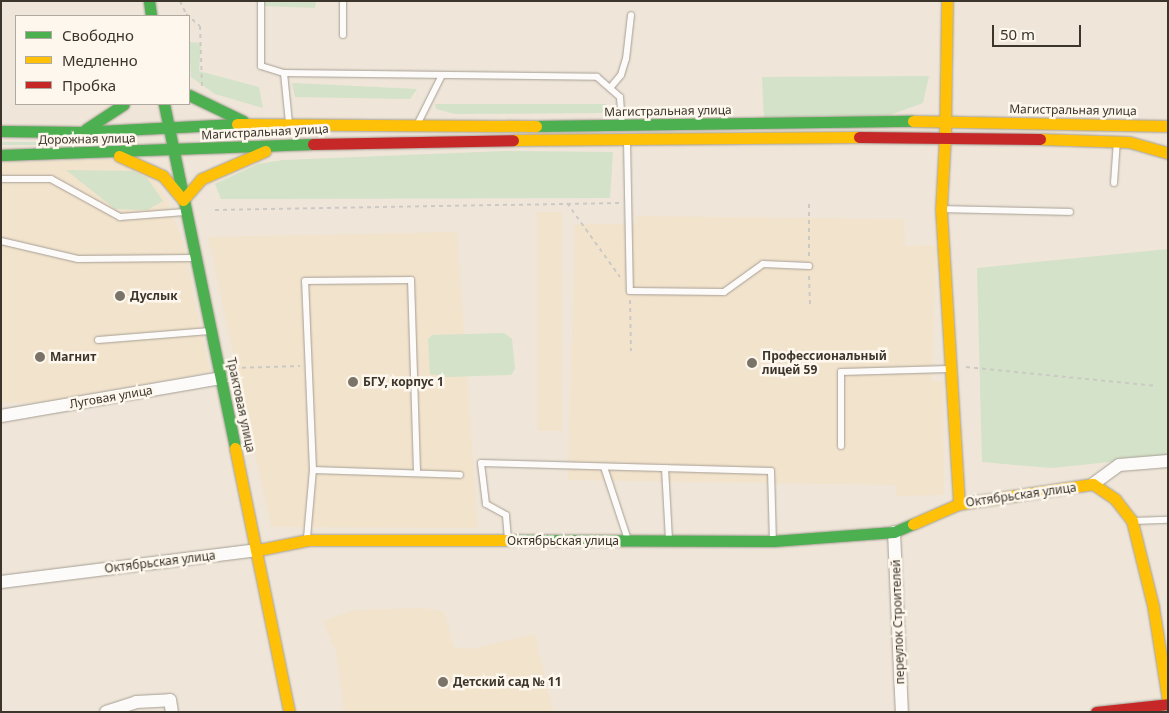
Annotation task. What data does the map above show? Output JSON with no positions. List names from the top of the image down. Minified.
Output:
{"streets":{"main road":["Магистральная улица","Дорожная улица","Трактовая улица","Октябрьская улица"],"street":["Луговая улица","переулок Строителей"]},"crossings":[["Магистральная улица","Дорожная улица"],["Магистральная улица","Трактовая улица"],["Дорожная улица","Трактовая улица"],["Луговая улица","Трактовая улица"],["Трактовая улица","Октябрьская улица"],["Октябрьская улица","переулок Строителей"]],"places":["Дуслык","Магнит","Профессиональный лицей 59","БГУ, корпус 1","Детский сад № 11"],"legend":["Свободно","Медленно","Пробка"],"scale_bar":"50 m"}
